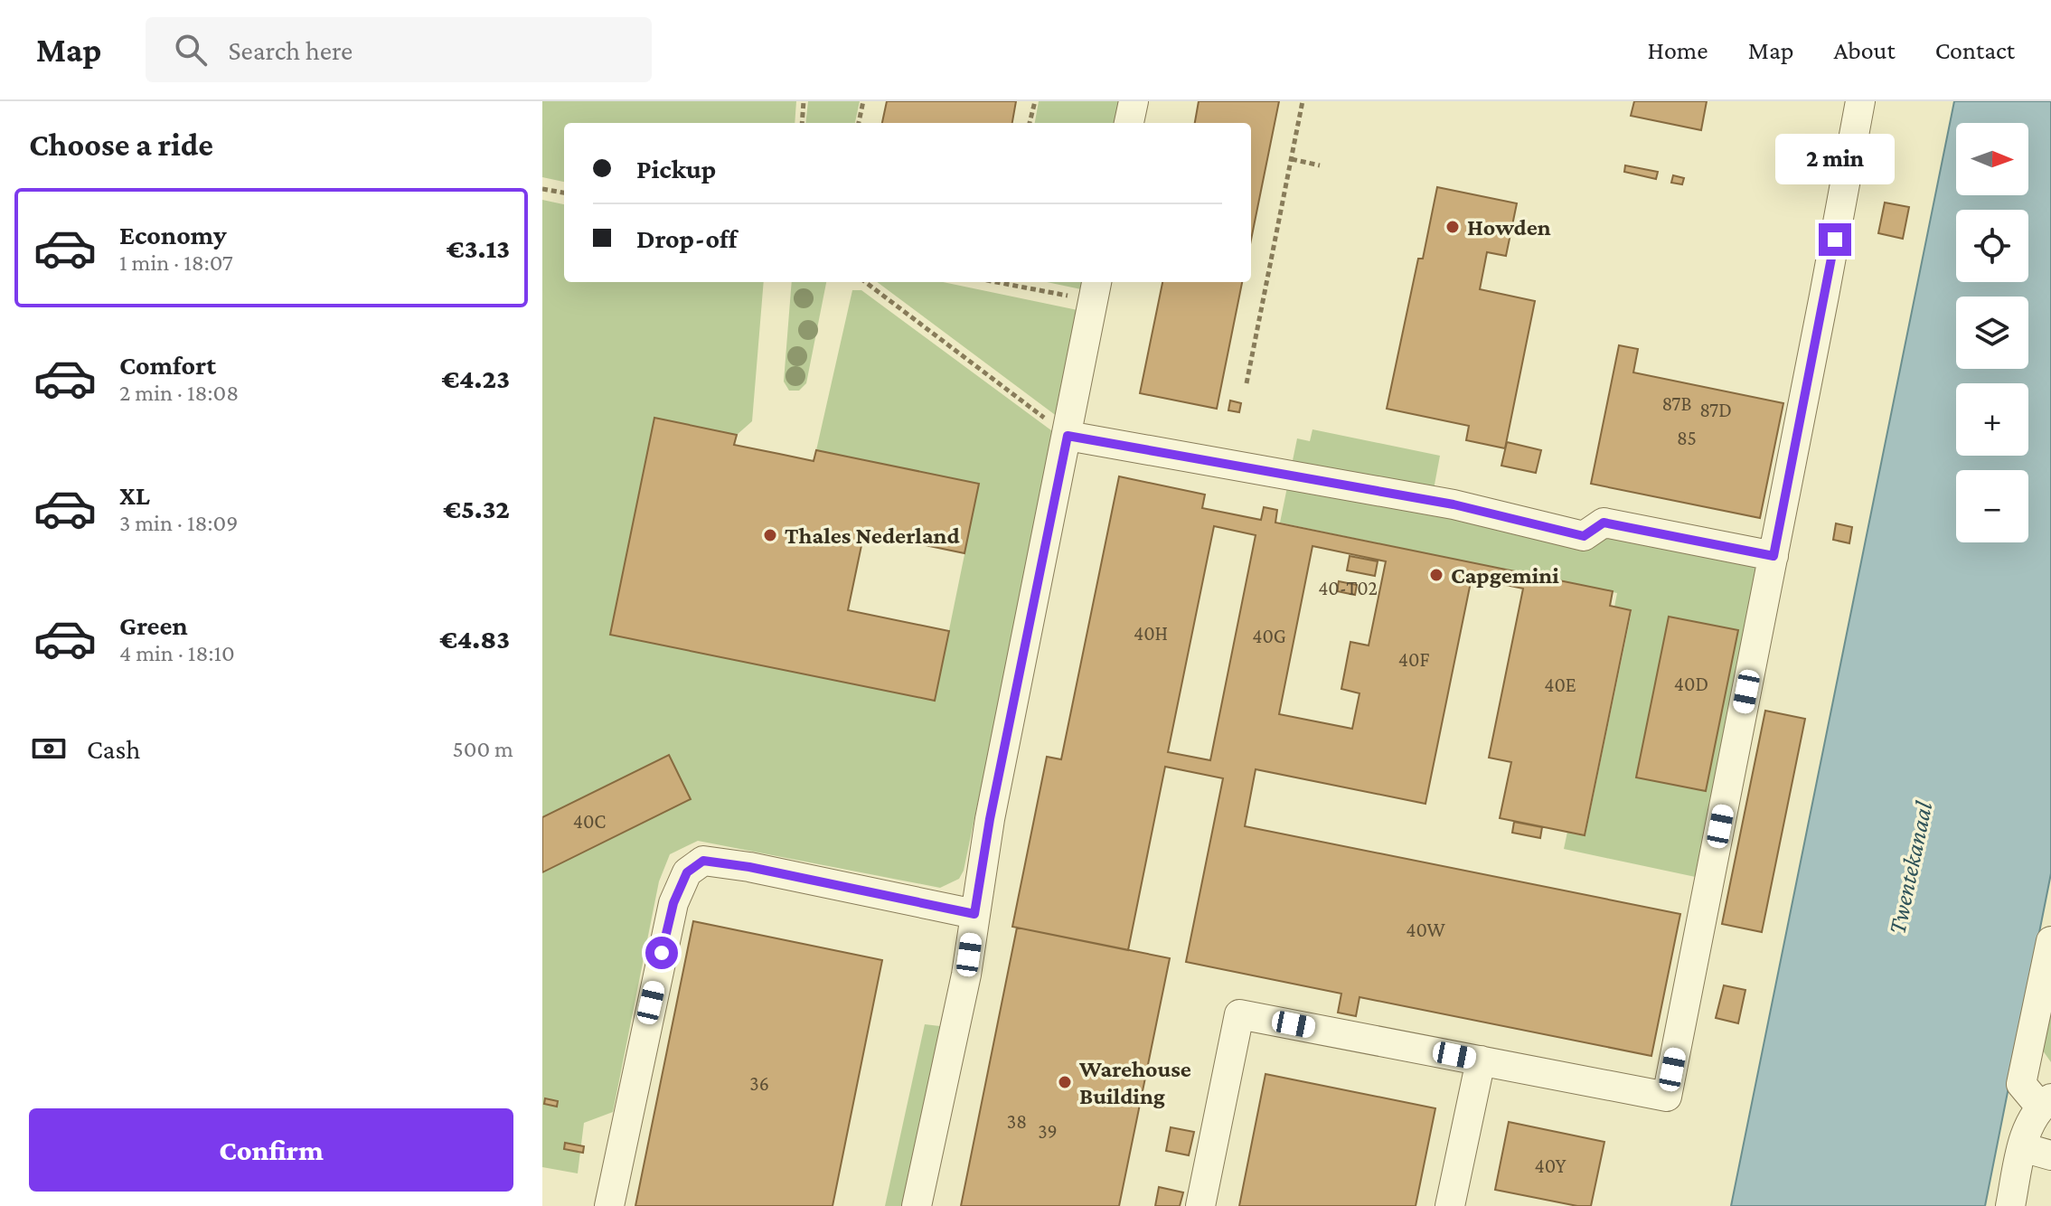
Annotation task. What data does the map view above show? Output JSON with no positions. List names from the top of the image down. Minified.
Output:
{"water":["Twentekanaal"],"places":["Howden","Thales Nederland","Capgemini","Warehouse Building"],"house_numbers":["87B","87D","85","40-T02","40H","40G","40F","40D","40E","40C","40W","36","38","39","40Y"],"north":"right","page":{"header":"Map","search":"Search here","nav":["Home","Map","About","Contact"],"heading":"Choose a ride","map_buttons":["+","−"],"banner":["Pickup","Drop-off"],"bubble":"2 min","list":[{"name":"Economy","note":"1 min · 18:07","value":"€3.13"},{"name":"Comfort","note":"2 min · 18:08","value":"€4.23"},{"name":"XL","note":"3 min · 18:09","value":"€5.32"},{"name":"Green","note":"4 min · 18:10","value":"€4.83"}],"pay":["Cash","500 m"],"buttons":"Confirm"}}
